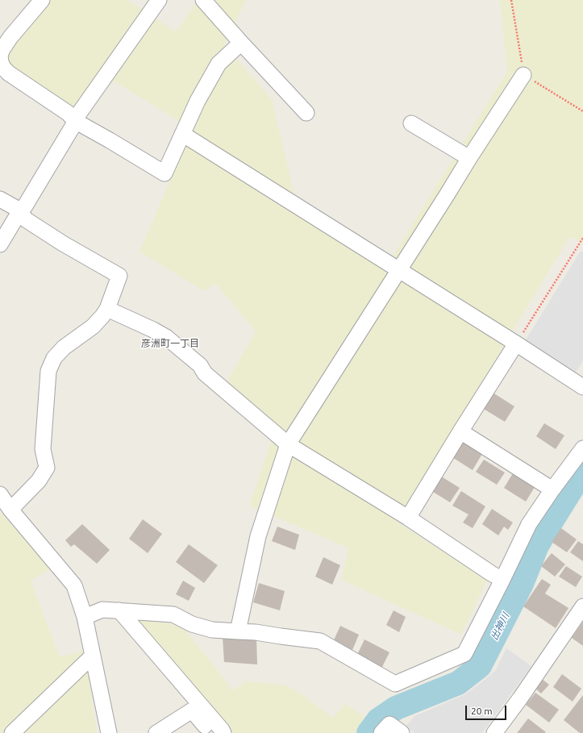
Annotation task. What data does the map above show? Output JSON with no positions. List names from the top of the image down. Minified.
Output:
{"districts":["彦洲町一丁目"],"water":["出神川"],"scale_bar":"20 m"}
